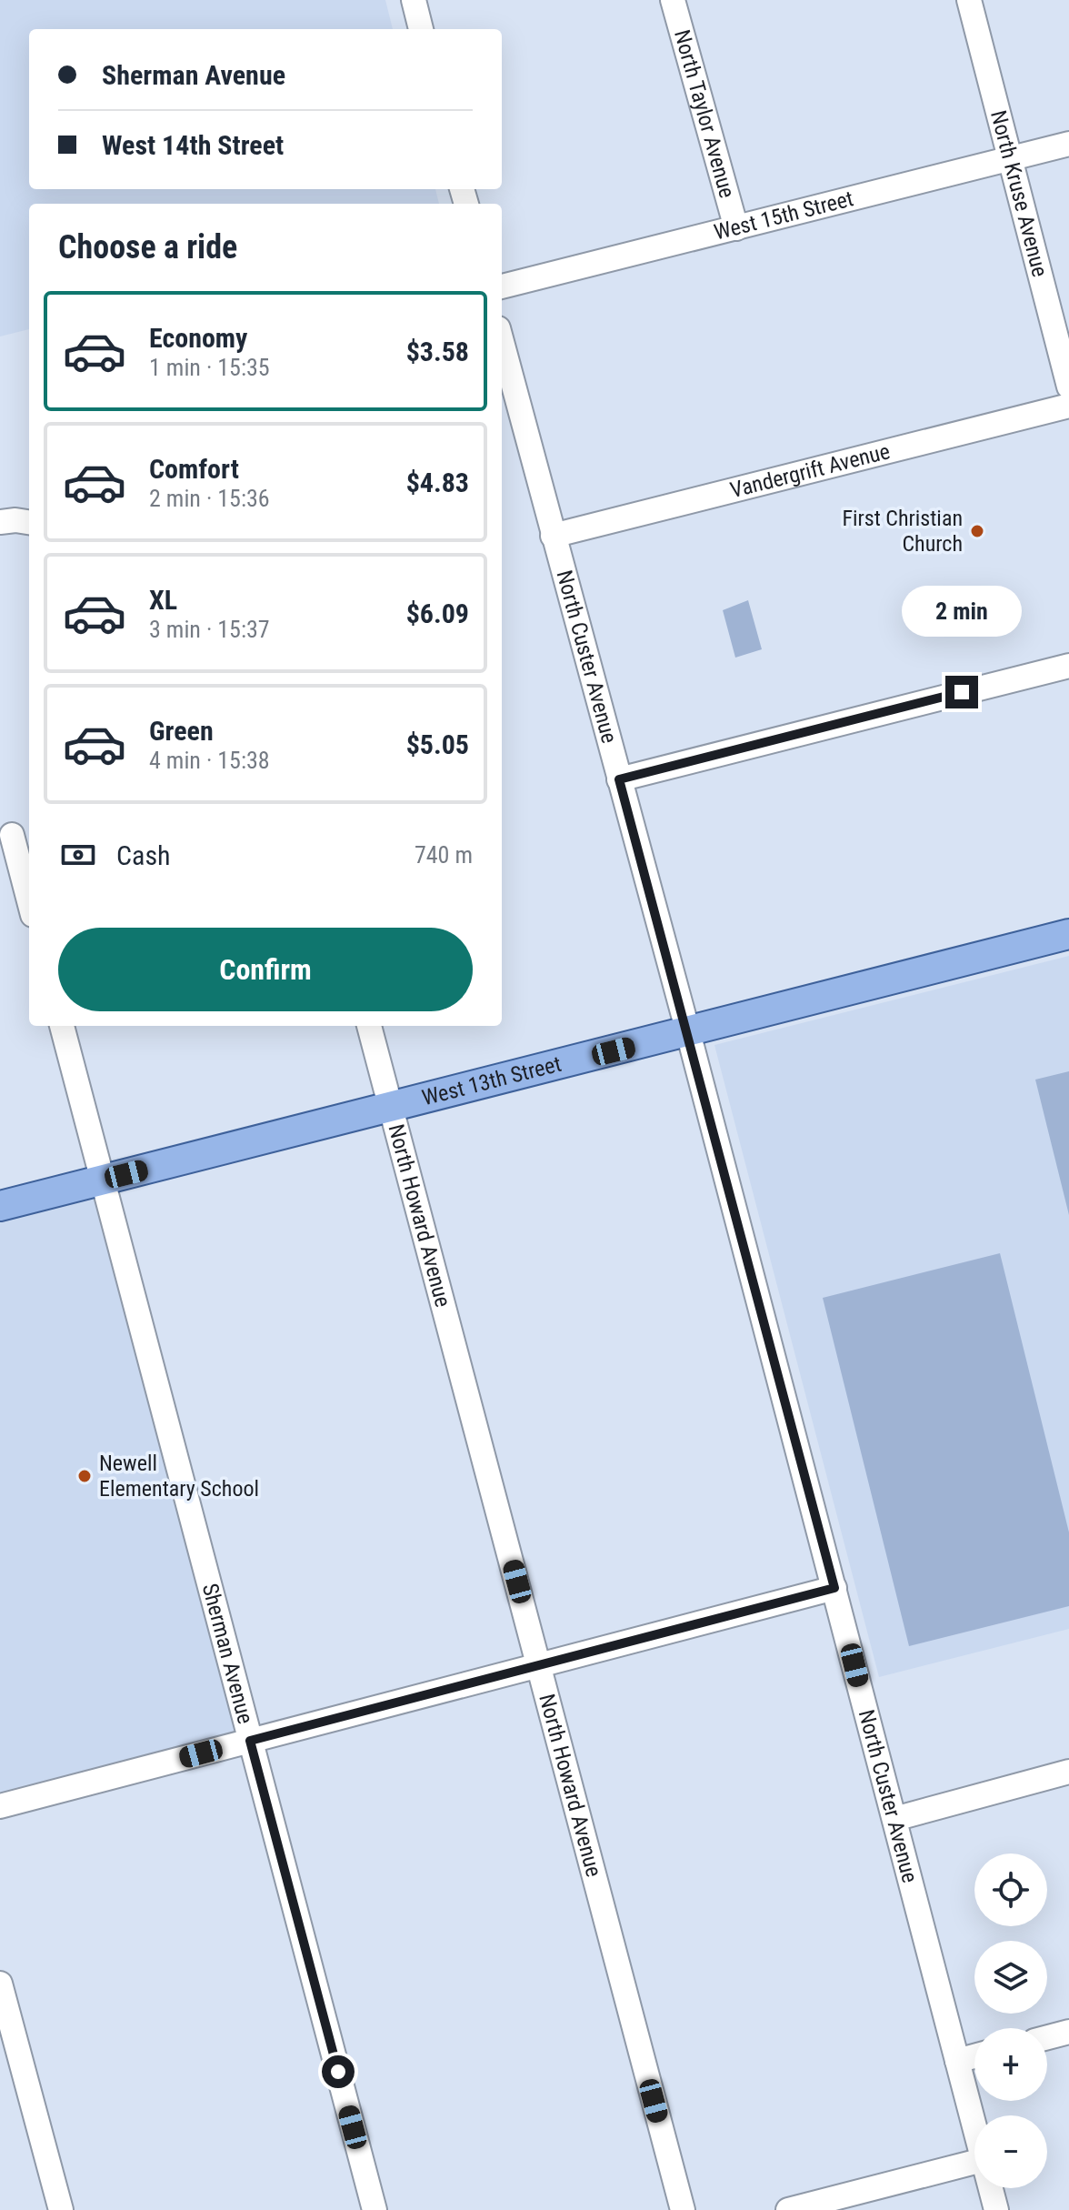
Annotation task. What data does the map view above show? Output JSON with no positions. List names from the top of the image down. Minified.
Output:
{"streets":{"main road":["West 13th Street"],"street":["North Taylor Avenue","North Kruse Avenue","West 15th Street","Vandergrift Avenue","North Custer Avenue","North Howard Avenue","Sherman Avenue"]},"crossings":[["North Taylor Avenue","West 15th Street"],["North Kruse Avenue","West 15th Street"],["Vandergrift Avenue","North Custer Avenue"],["North Custer Avenue","West 13th Street"],["West 13th Street","North Howard Avenue"],["West 13th Street","Sherman Avenue"]],"places":["First Christian Church","Newell Elementary School"],"page":{"banner":["Sherman Avenue","West 14th Street"],"heading":"Choose a ride","list":[{"name":"Economy","note":"1 min · 15:35","value":"$3.58"},{"name":"Comfort","note":"2 min · 15:36","value":"$4.83"},{"name":"XL","note":"3 min · 15:37","value":"$6.09"},{"name":"Green","note":"4 min · 15:38","value":"$5.05"}],"bubble":"2 min","pay":["Cash","740 m"],"buttons":"Confirm","map_buttons":["+","−"]}}
